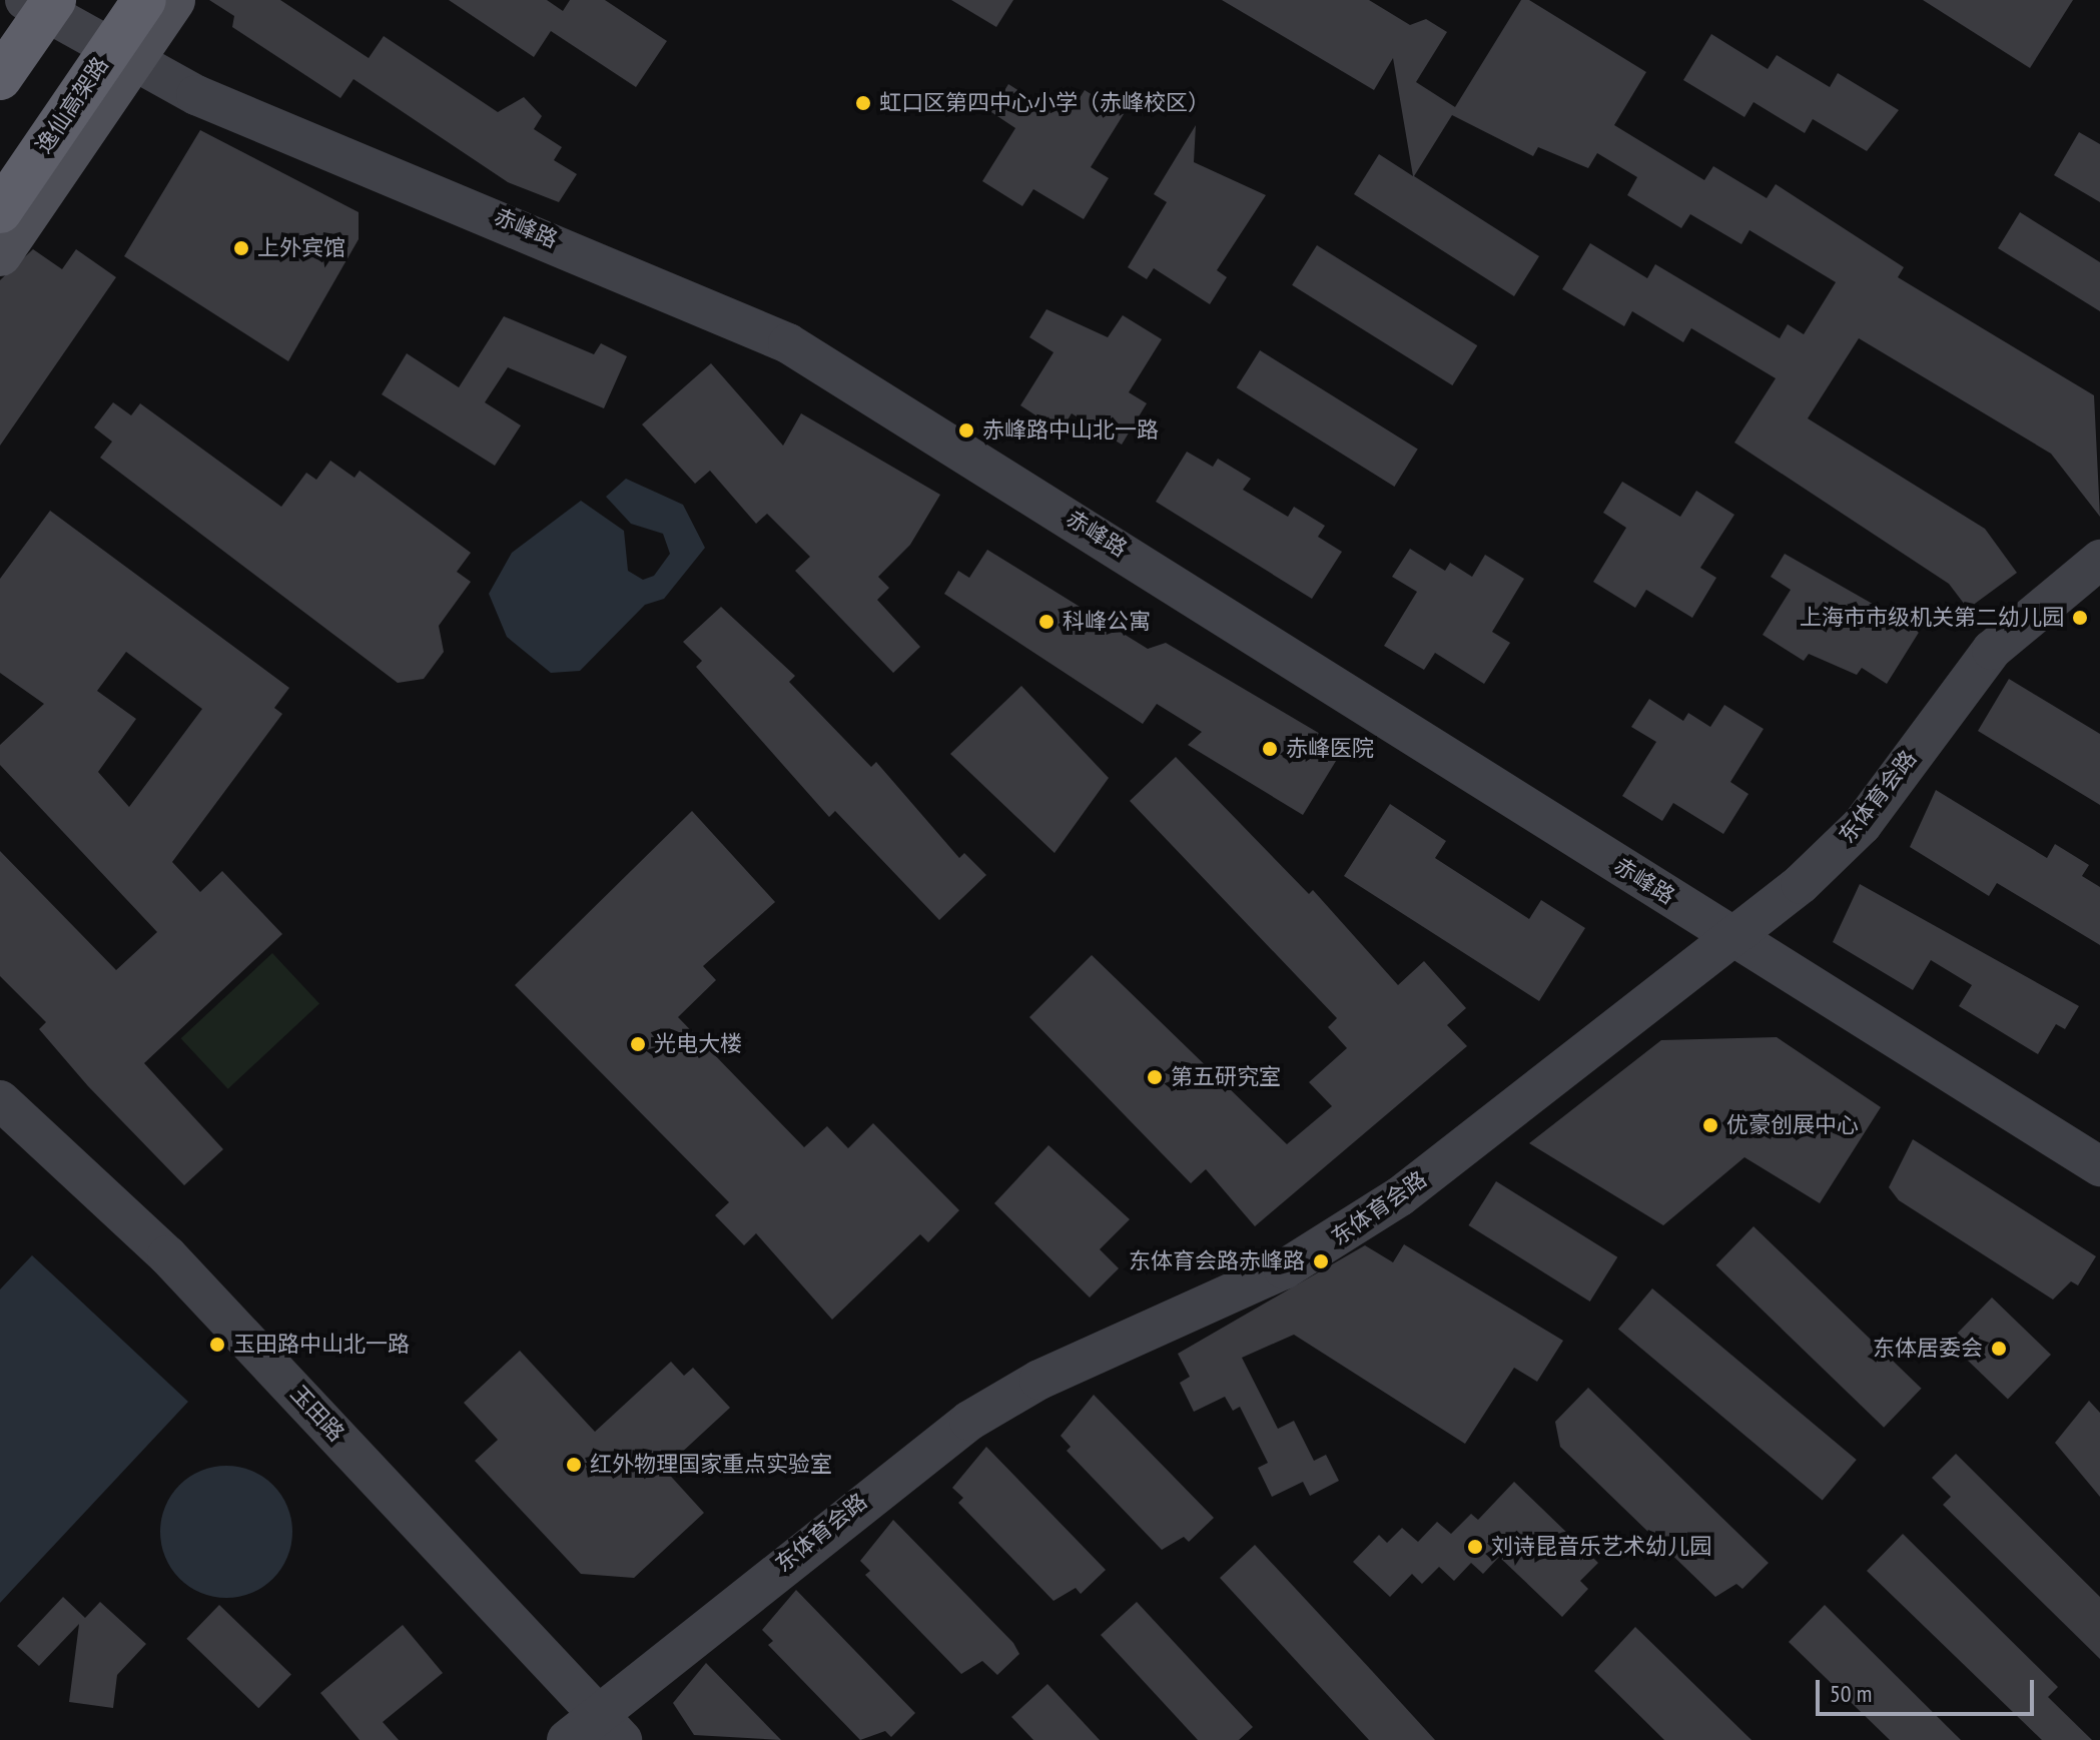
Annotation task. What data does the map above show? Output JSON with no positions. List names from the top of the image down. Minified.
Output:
{"streets":{"highway":["逸仙高架路"],"street":["赤峰路","东体育会路","玉田路"]},"crossings":[["赤峰路","东体育会路"],["东体育会路","玉田路"]],"places":["虹口区第四中心小学（赤峰校区）","上外宾馆","赤峰路中山北一路","上海市市级机关第二幼儿园","科峰公寓","赤峰医院","光电大楼","第五研究室","优豪创展中心","东体育会路赤峰路","玉田路中山北一路","东体居委会","红外物理国家重点实验室","刘诗昆音乐艺术幼儿园"],"scale_bar":"50 m"}
